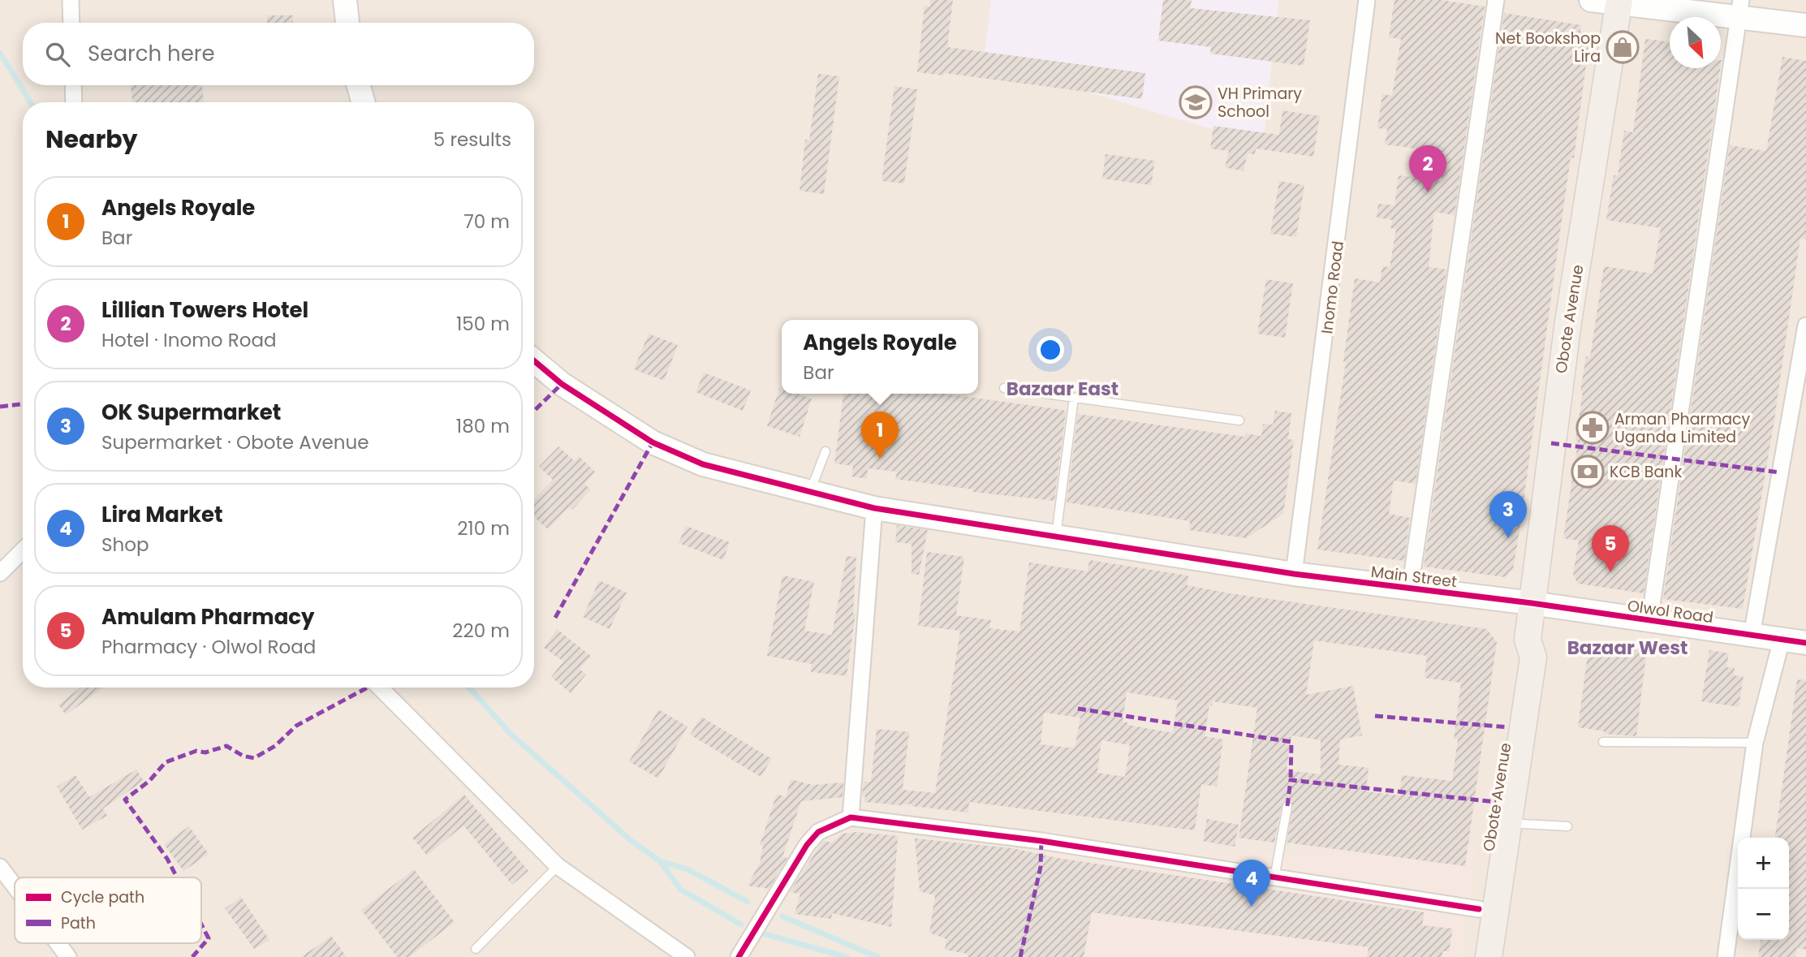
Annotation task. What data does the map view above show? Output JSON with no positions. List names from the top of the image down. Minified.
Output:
{"streets":{"main road":["Obote Avenue"],"street":["Inomo Road","Main Street","Olwol Road"]},"crossings":[["Inomo Road","Main Street"],["Obote Avenue","Main Street"],["Obote Avenue","Olwol Road"],["Main Street","Olwol Road"]],"districts":["Bazaar East","Bazaar West"],"places":{"shop":["Net Bookshop Lira"],"school or university":["VH Primary School"],"pharmacy":["Arman Pharmacy Uganda Limited"],"bank":["KCB Bank"]},"legend":["Cycle path","Path"],"north":"bottom right","page":{"search":"Search here","heading":["Nearby","5 results"],"pins":["2","1","3","5","4"],"list":[{"mark":"1","name":"Angels Royale","note":"Bar","value":"70 m"},{"mark":"2","name":"Lillian Towers Hotel","note":"Hotel · Inomo Road","value":"150 m"},{"mark":"3","name":"OK Supermarket","note":"Supermarket · Obote Avenue","value":"180 m"},{"mark":"4","name":"Lira Market","note":"Shop","value":"210 m"},{"mark":"5","name":"Amulam Pharmacy","note":"Pharmacy · Olwol Road","value":"220 m"}],"popup":["Angels Royale","Bar"],"map_buttons":["+","−"]}}
